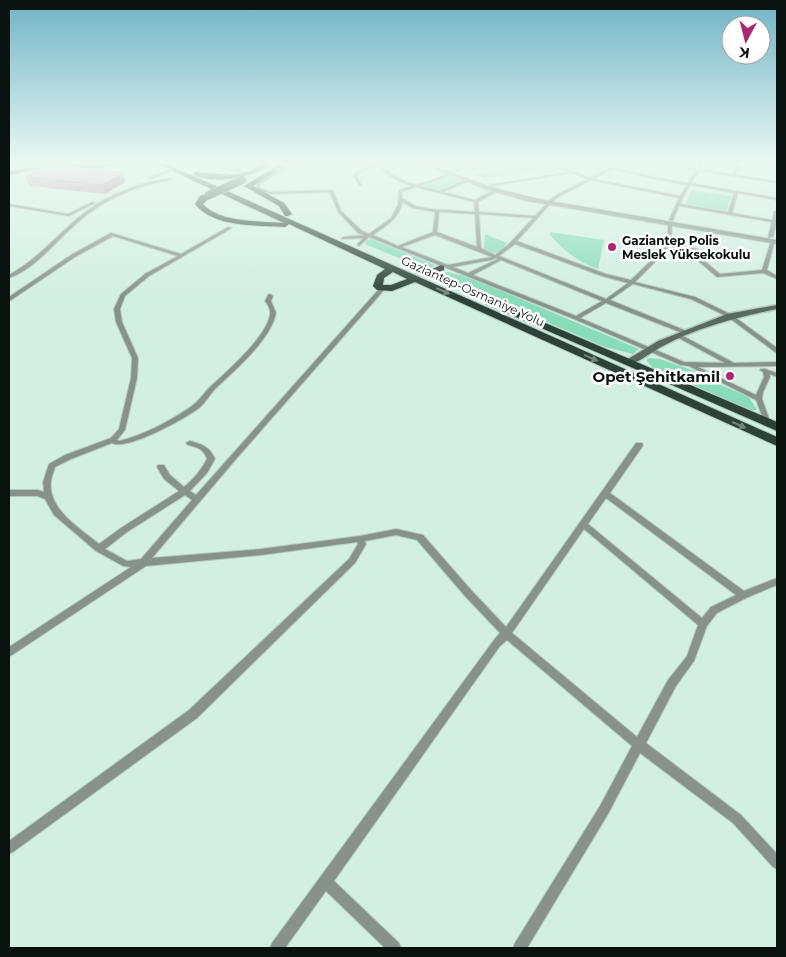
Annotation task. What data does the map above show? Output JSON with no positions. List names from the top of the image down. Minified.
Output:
{"streets":{"highway":["Gaziantep-Osmaniye Yolu"]},"places":["Gaziantep Polis Meslek Yüksekokulu","Opet Şehitkamil"],"north":"bottom"}
